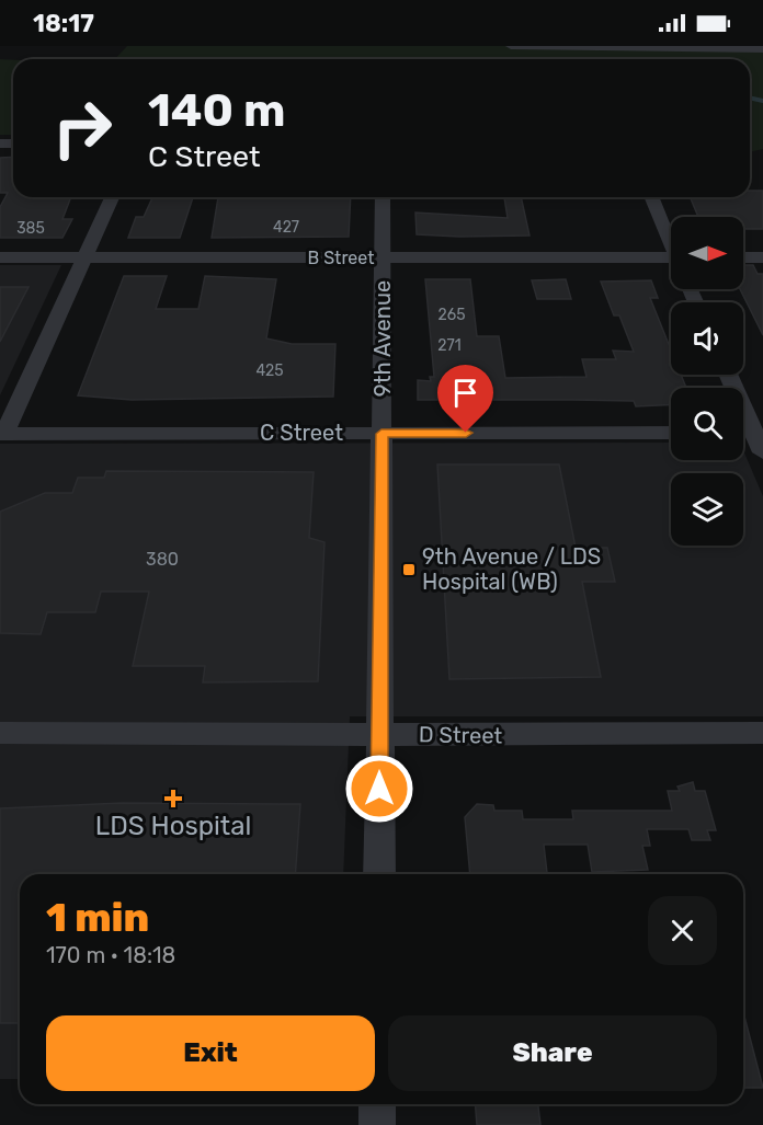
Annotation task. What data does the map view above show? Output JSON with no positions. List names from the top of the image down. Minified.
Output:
{"streets":{"street":["B Street","9th Avenue","C Street","D Street"]},"crossings":[["B Street","9th Avenue"],["9th Avenue","C Street"],["9th Avenue","D Street"]],"places":{"transit":["9th Avenue / LDS Hospital (WB)"],"health":["LDS Hospital"]},"house_numbers":["427","385","265","271","425","380"],"north":"right","page":{"status":"18:17","turn":["140 m","C Street"],"heading":["1 min","170 m · 18:18"],"buttons":["Exit","Share"]}}
